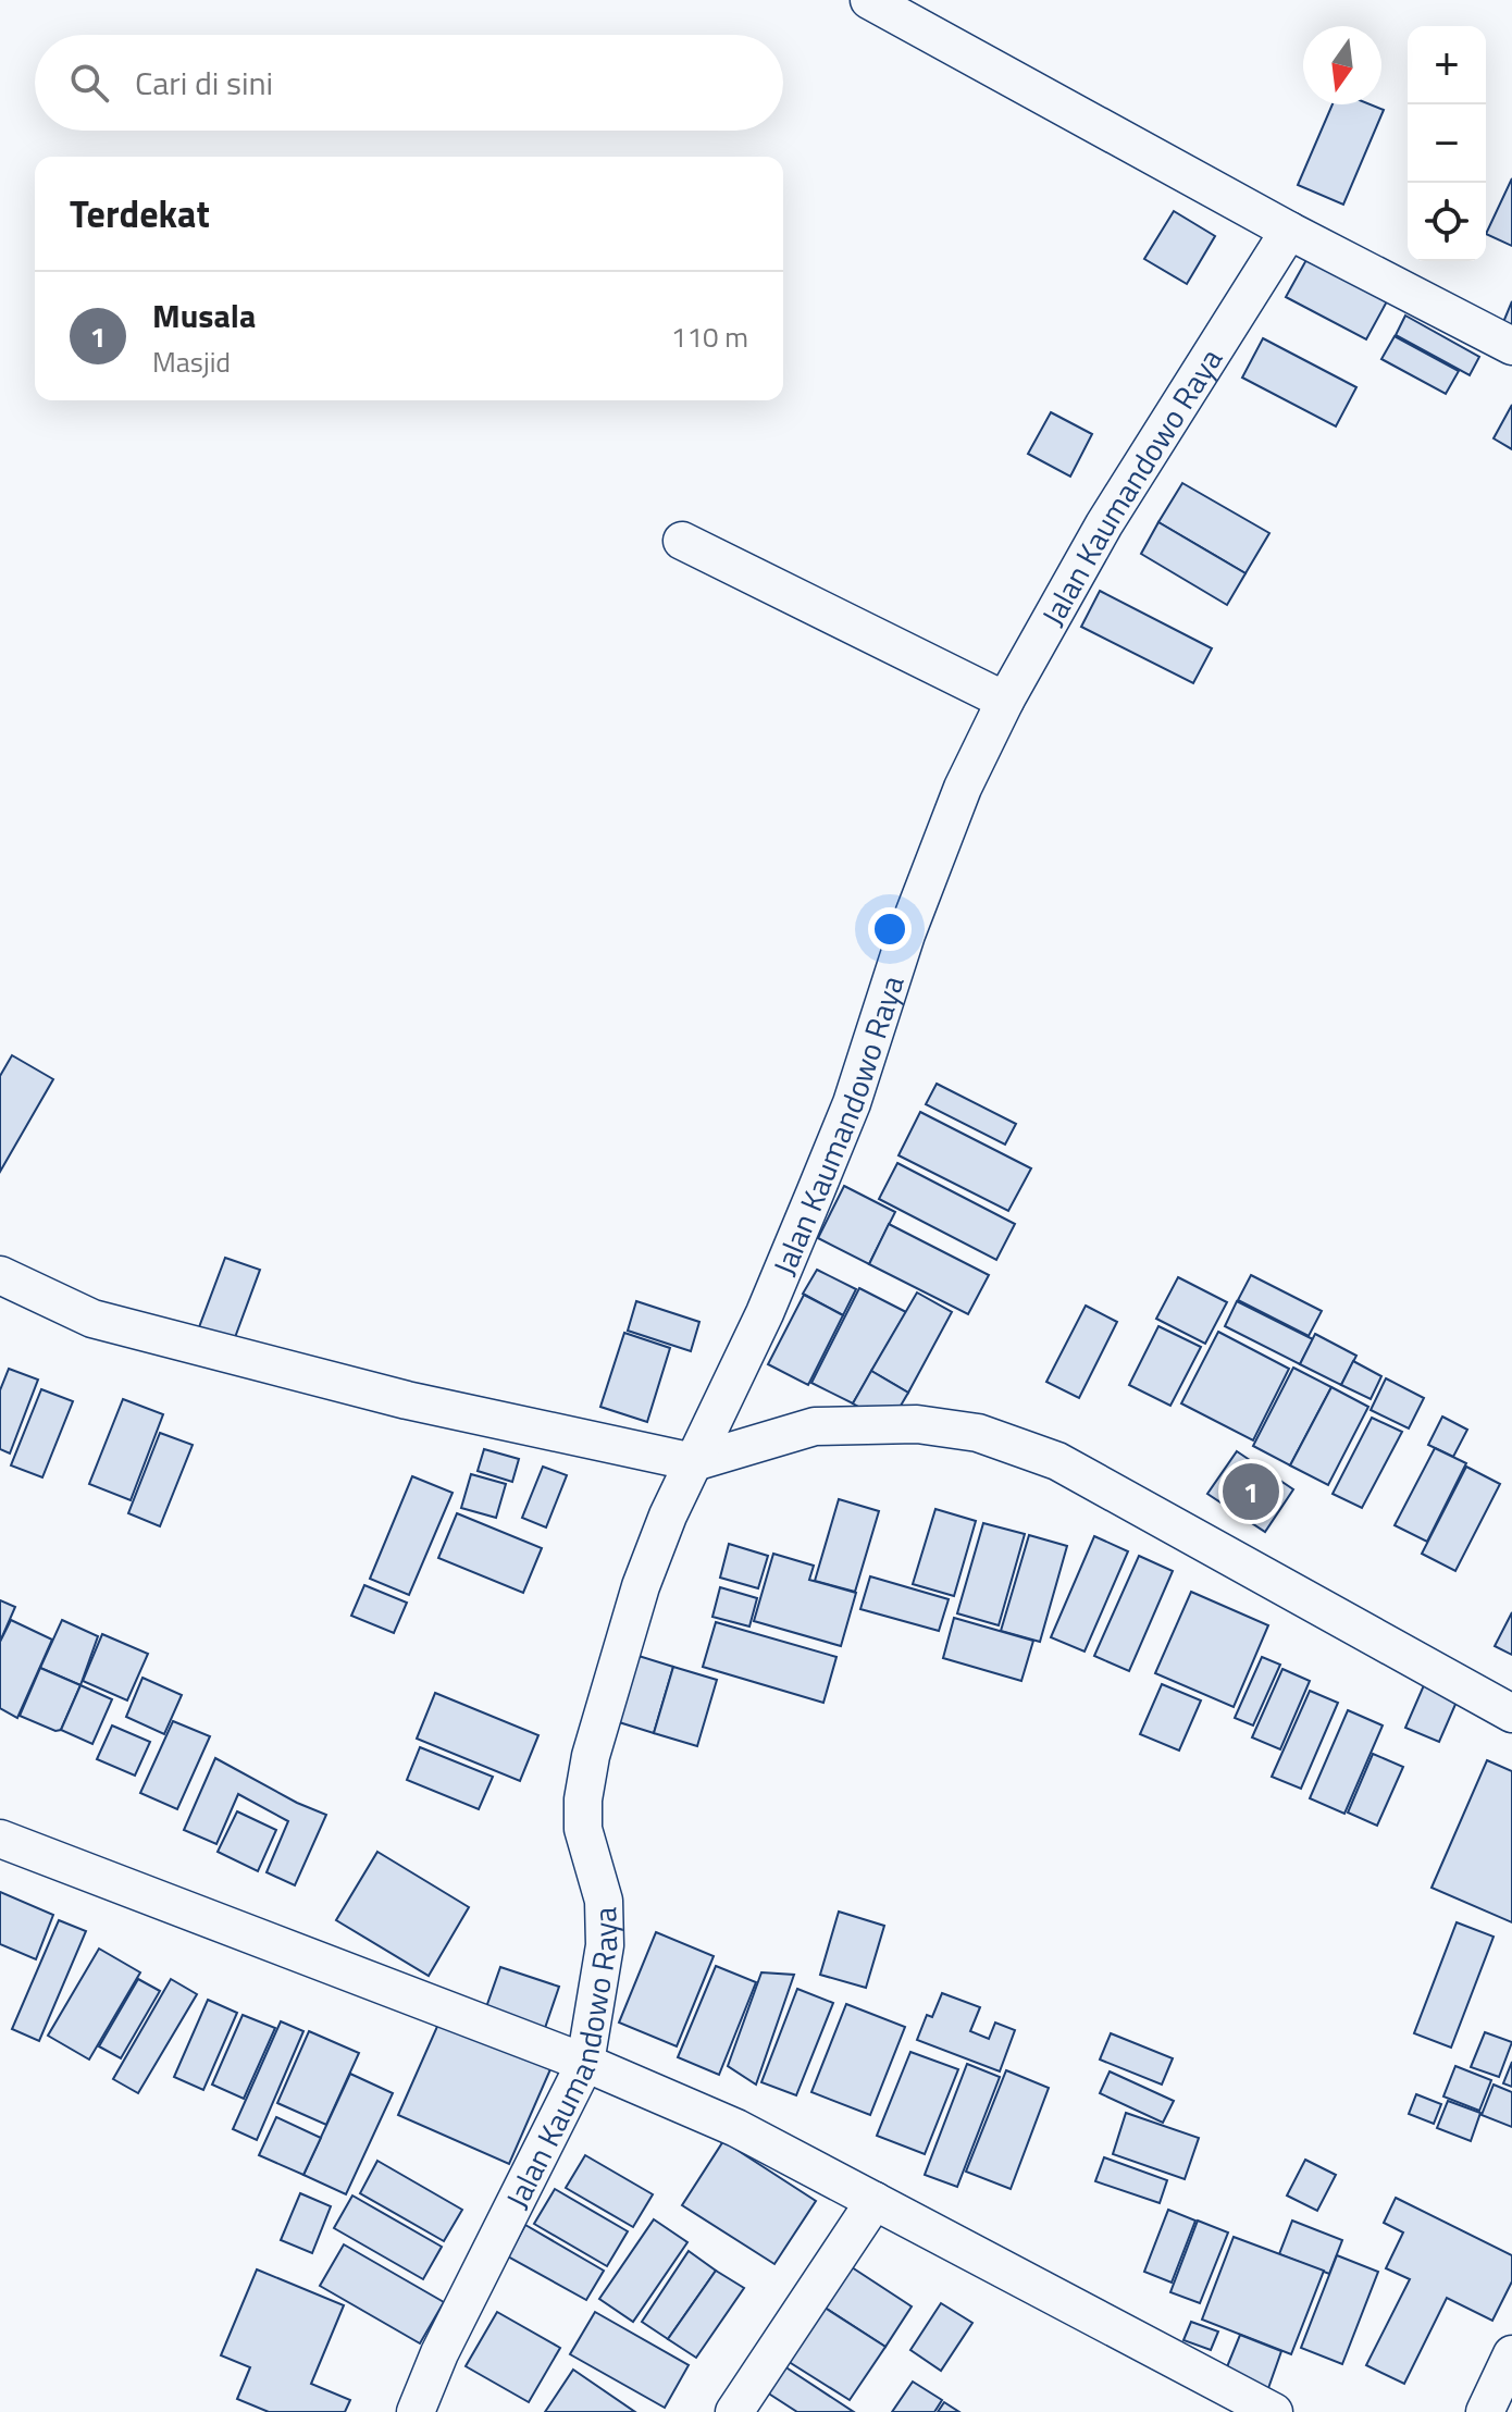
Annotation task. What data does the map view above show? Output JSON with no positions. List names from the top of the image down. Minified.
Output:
{"streets":{"street":["Jalan Kaumandowo Raya"]},"north":"bottom","page":{"map_buttons":["+","−"],"search":"Cari di sini","heading":"Terdekat","list":[{"mark":"1","name":"Musala","note":"Masjid","value":"110 m"}],"pins":"1"}}
